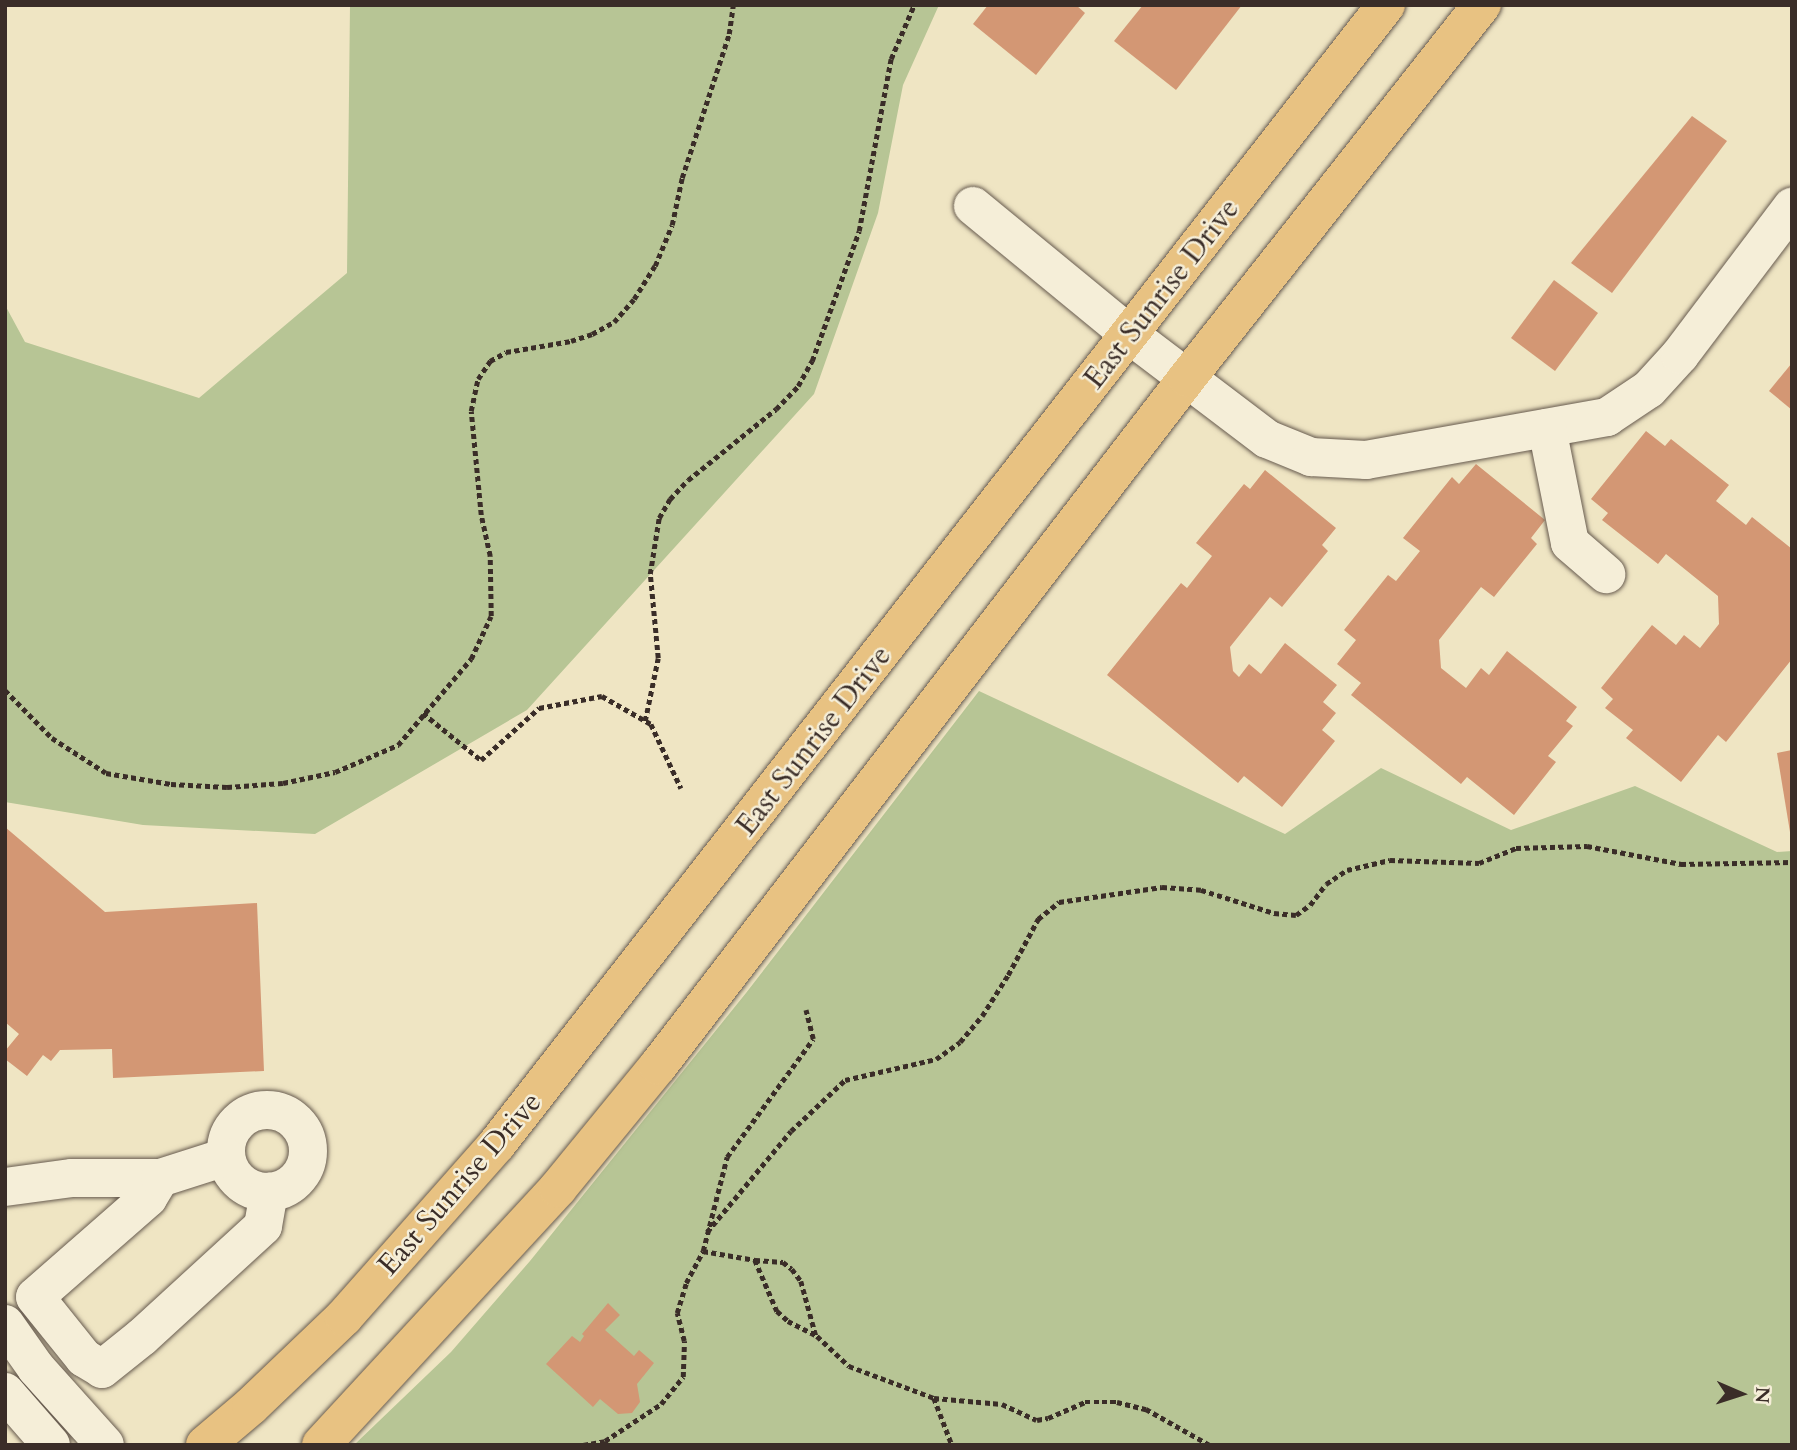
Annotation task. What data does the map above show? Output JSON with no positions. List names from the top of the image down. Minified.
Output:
{"streets":{"main road":["East Sunrise Drive"]},"north":"right"}
